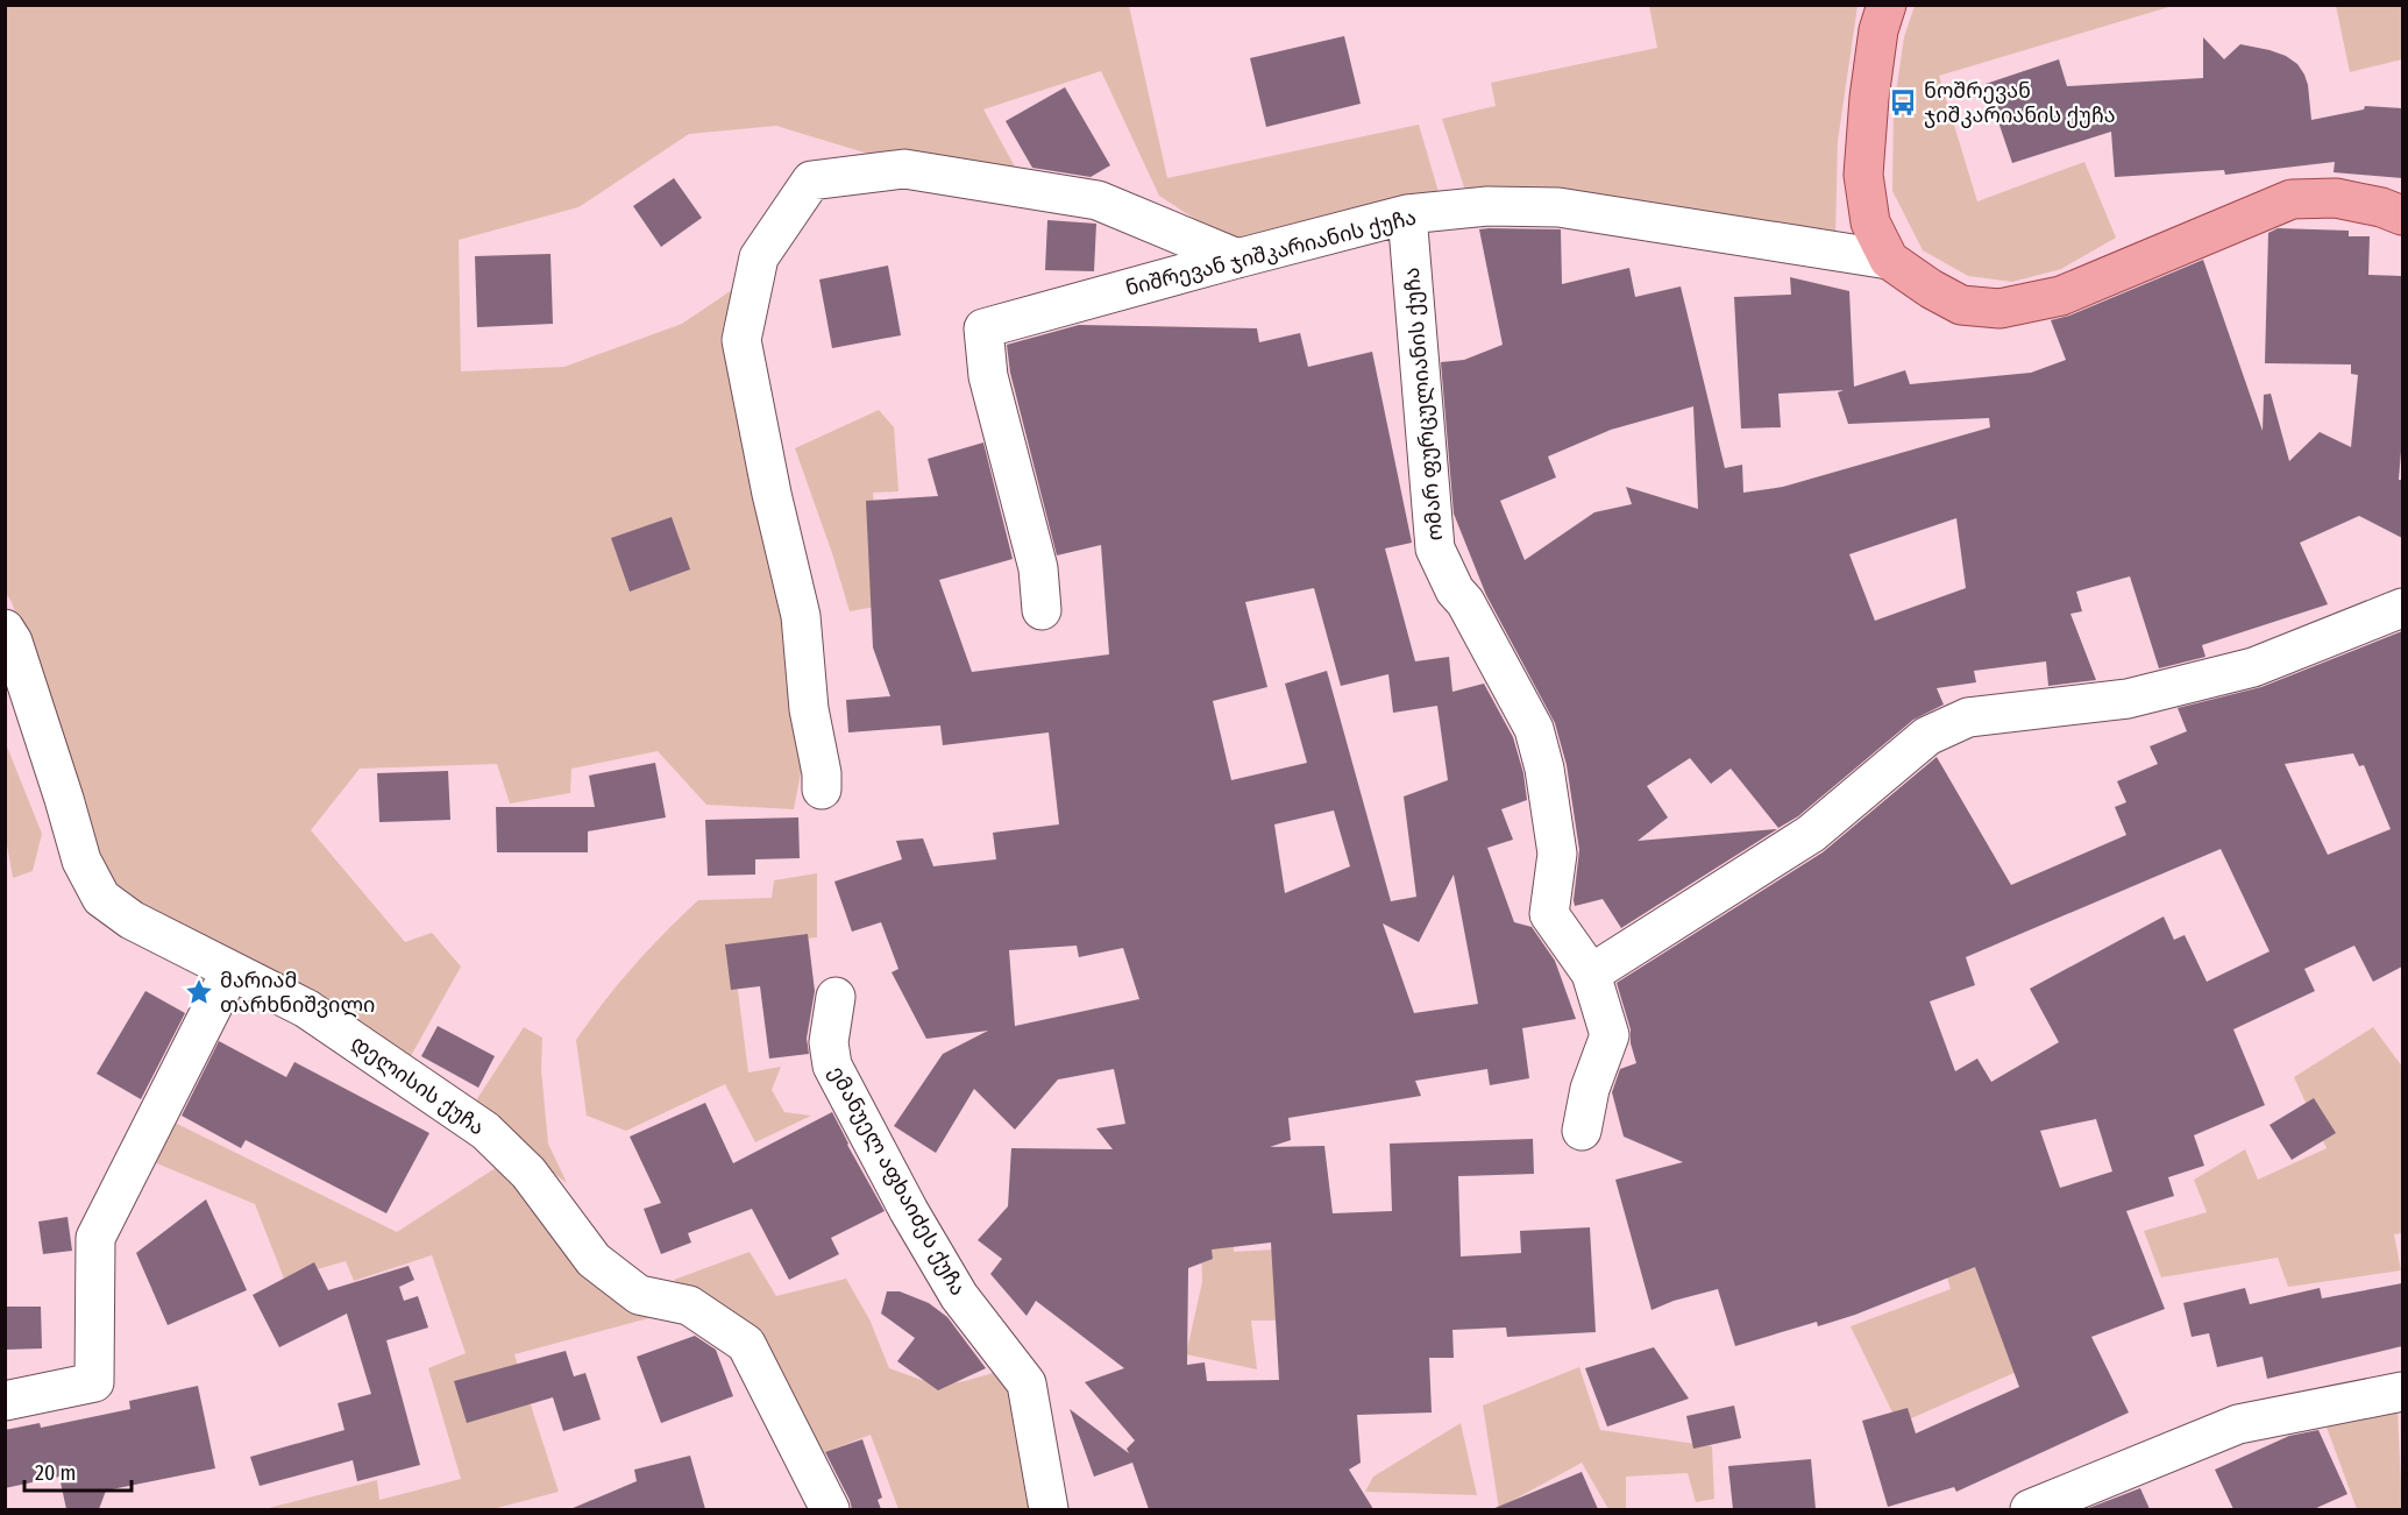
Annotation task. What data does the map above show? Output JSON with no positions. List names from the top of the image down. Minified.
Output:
{"streets":{"street":["ნიშრევან ჯიშკარიანის ქუჩა","ომარ ფურცულიანის ქუჩა","დელისის ქუჩა","ემანუელ აფხაიძეს ქუჩა"]},"crossings":[["ნიშრევან ჯიშკარიანის ქუჩა","ომარ ფურცულიანის ქუჩა"]],"places":{"bus stop":["ნოშრევან ჯიშკარიანის ქუჩა"],"place":["მარიამ თარხნიშვილი"]},"scale_bar":"20 m"}
